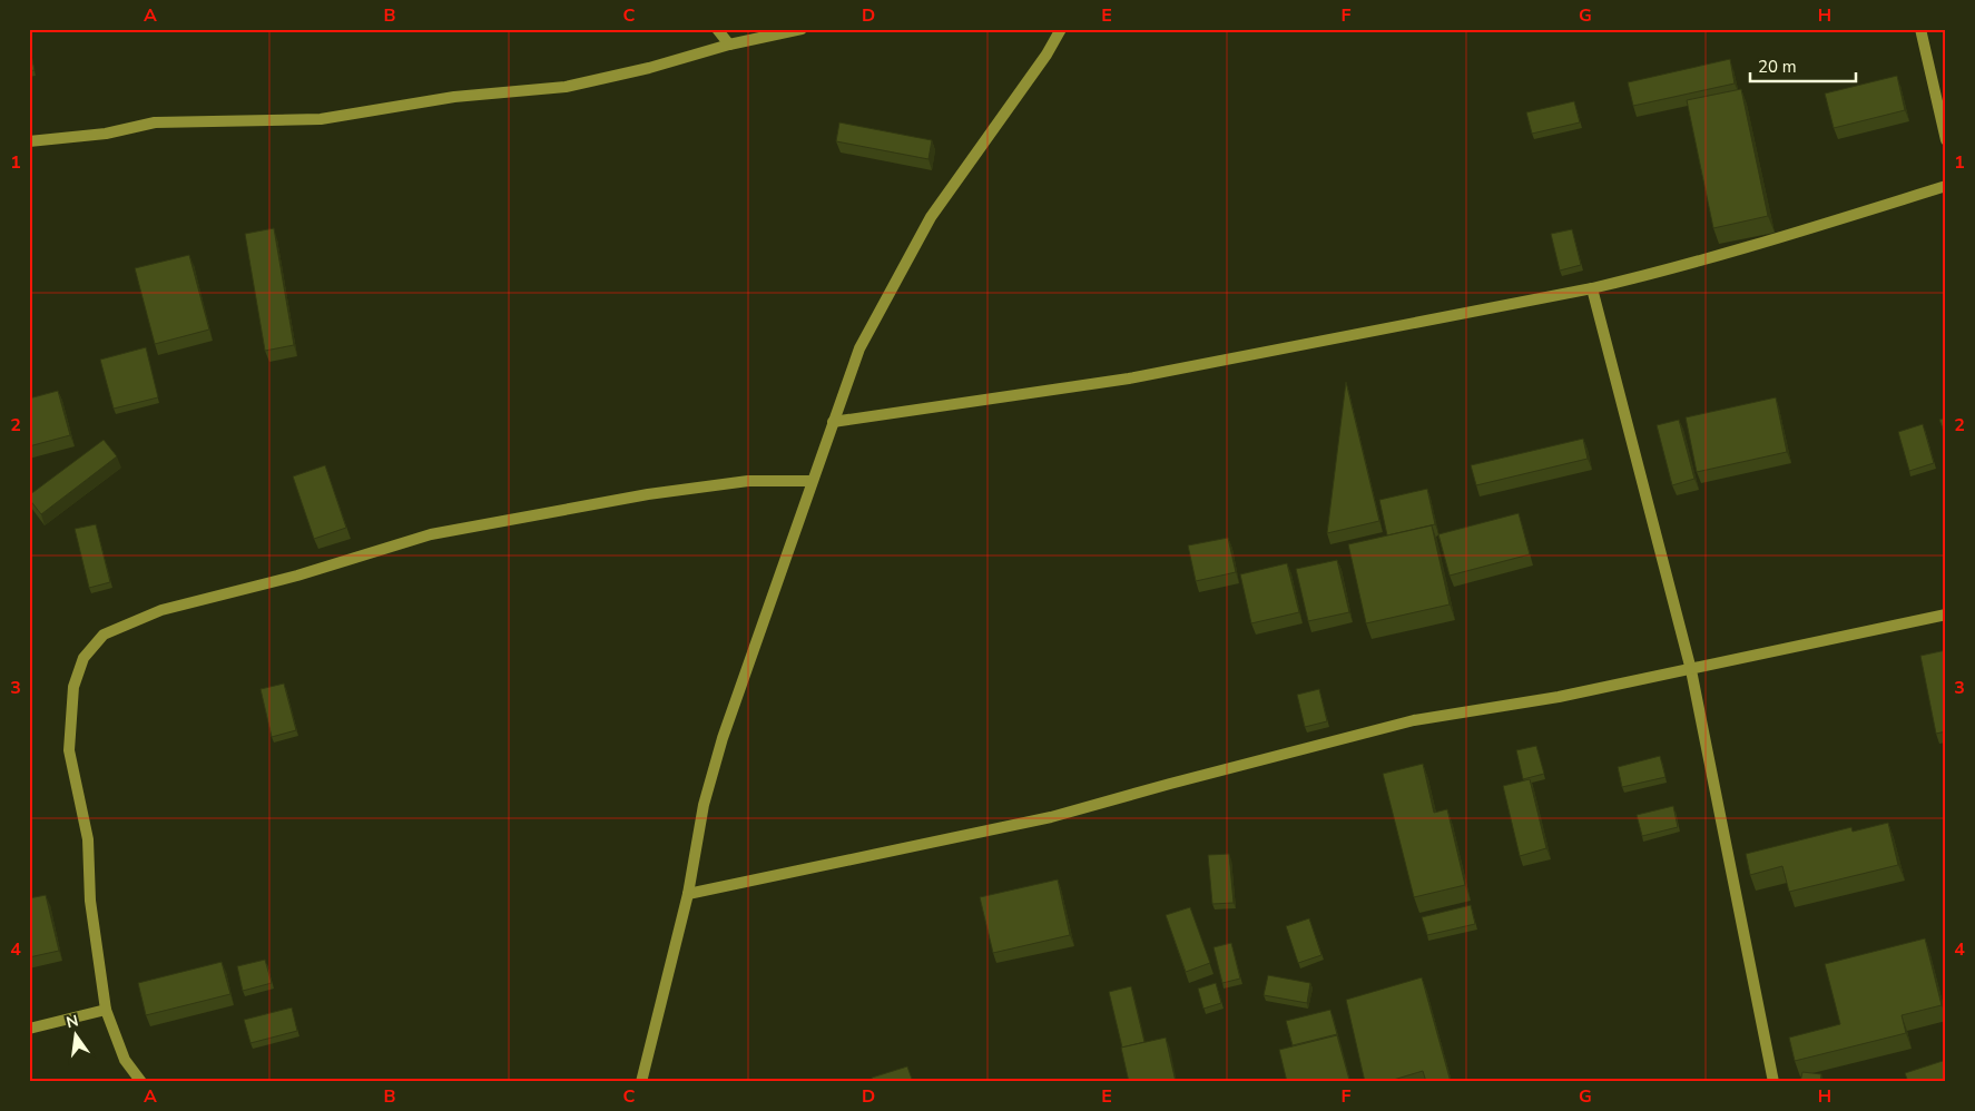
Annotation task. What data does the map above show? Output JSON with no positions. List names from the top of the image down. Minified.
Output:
{"scale_bar":"20 m","north":"top","grid":{"columns":["A","B","C","D","E","F","G","H"],"rows":["1","2","3","4"]}}
